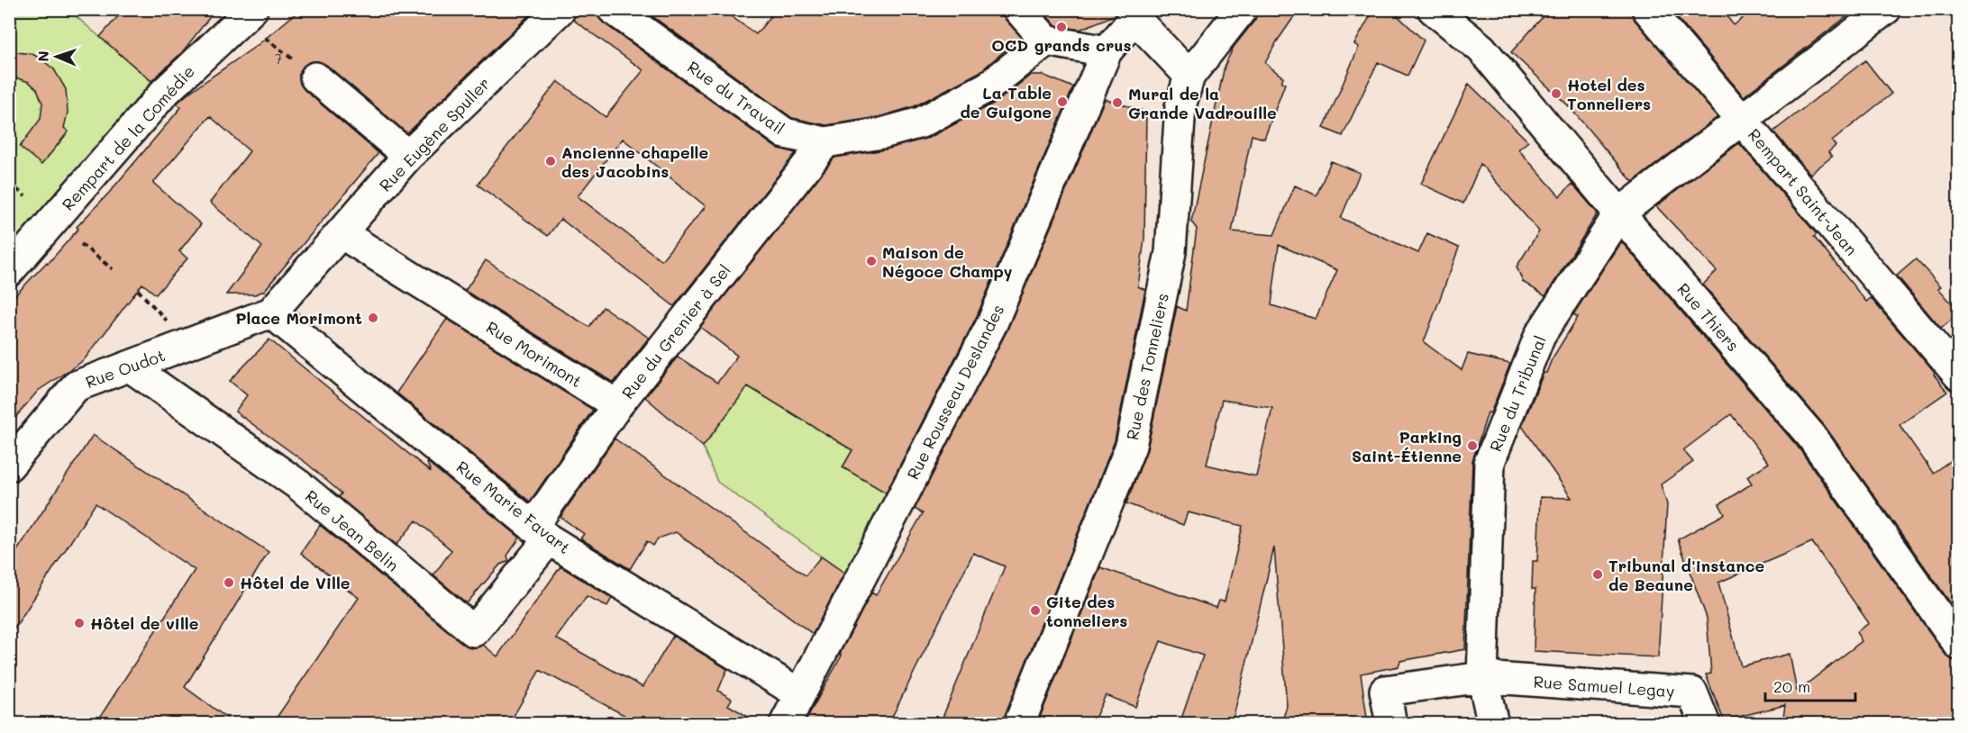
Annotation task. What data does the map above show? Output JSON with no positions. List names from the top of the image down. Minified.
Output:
{"streets":{"street":["Rue du Travail","Rue Eugène Spuller","Rempart de la Comédie","Rempart Saint-Jean","Rue Thiers","Rue du Grenier à Sel","Rue Morimont","Rue des Tonneliers","Rue Oudot","Rue Rousseau Deslandes","Rue du Tribunal","Rue Marie Favart","Rue Jean Belin","Rue Samuel Legay"]},"crossings":[["Rue du Travail","Rue du Grenier à Sel"],["Rue Eugène Spuller","Rue Morimont"],["Rue Eugène Spuller","Rue Oudot"],["Rue Eugène Spuller","Rue Marie Favart"],["Rempart Saint-Jean","Rue du Tribunal"],["Rue Thiers","Rue du Tribunal"],["Rue du Grenier à Sel","Rue Morimont"],["Rue du Grenier à Sel","Rue Marie Favart"],["Rue du Grenier à Sel","Rue Jean Belin"],["Rue Oudot","Rue Marie Favart"],["Rue Oudot","Rue Jean Belin"],["Rue Rousseau Deslandes","Rue Marie Favart"],["Rue du Tribunal","Rue Samuel Legay"],["Rue Marie Favart","Rue Jean Belin"]],"places":["OCD grands crus","Hotel des Tonneliers","La Table de Guigone","Mural de la Grande Vadrouille","Ancienne chapelle des Jacobins","Maison de Négoce Champy","Place Morimont","Parking Saint-Étienne","Tribunal d'instance de Beaune","Hôtel de Ville","Gite des tonneliers","Hôtel de ville"],"house_numbers":["7"],"scale_bar":"20 m","north":"left"}
